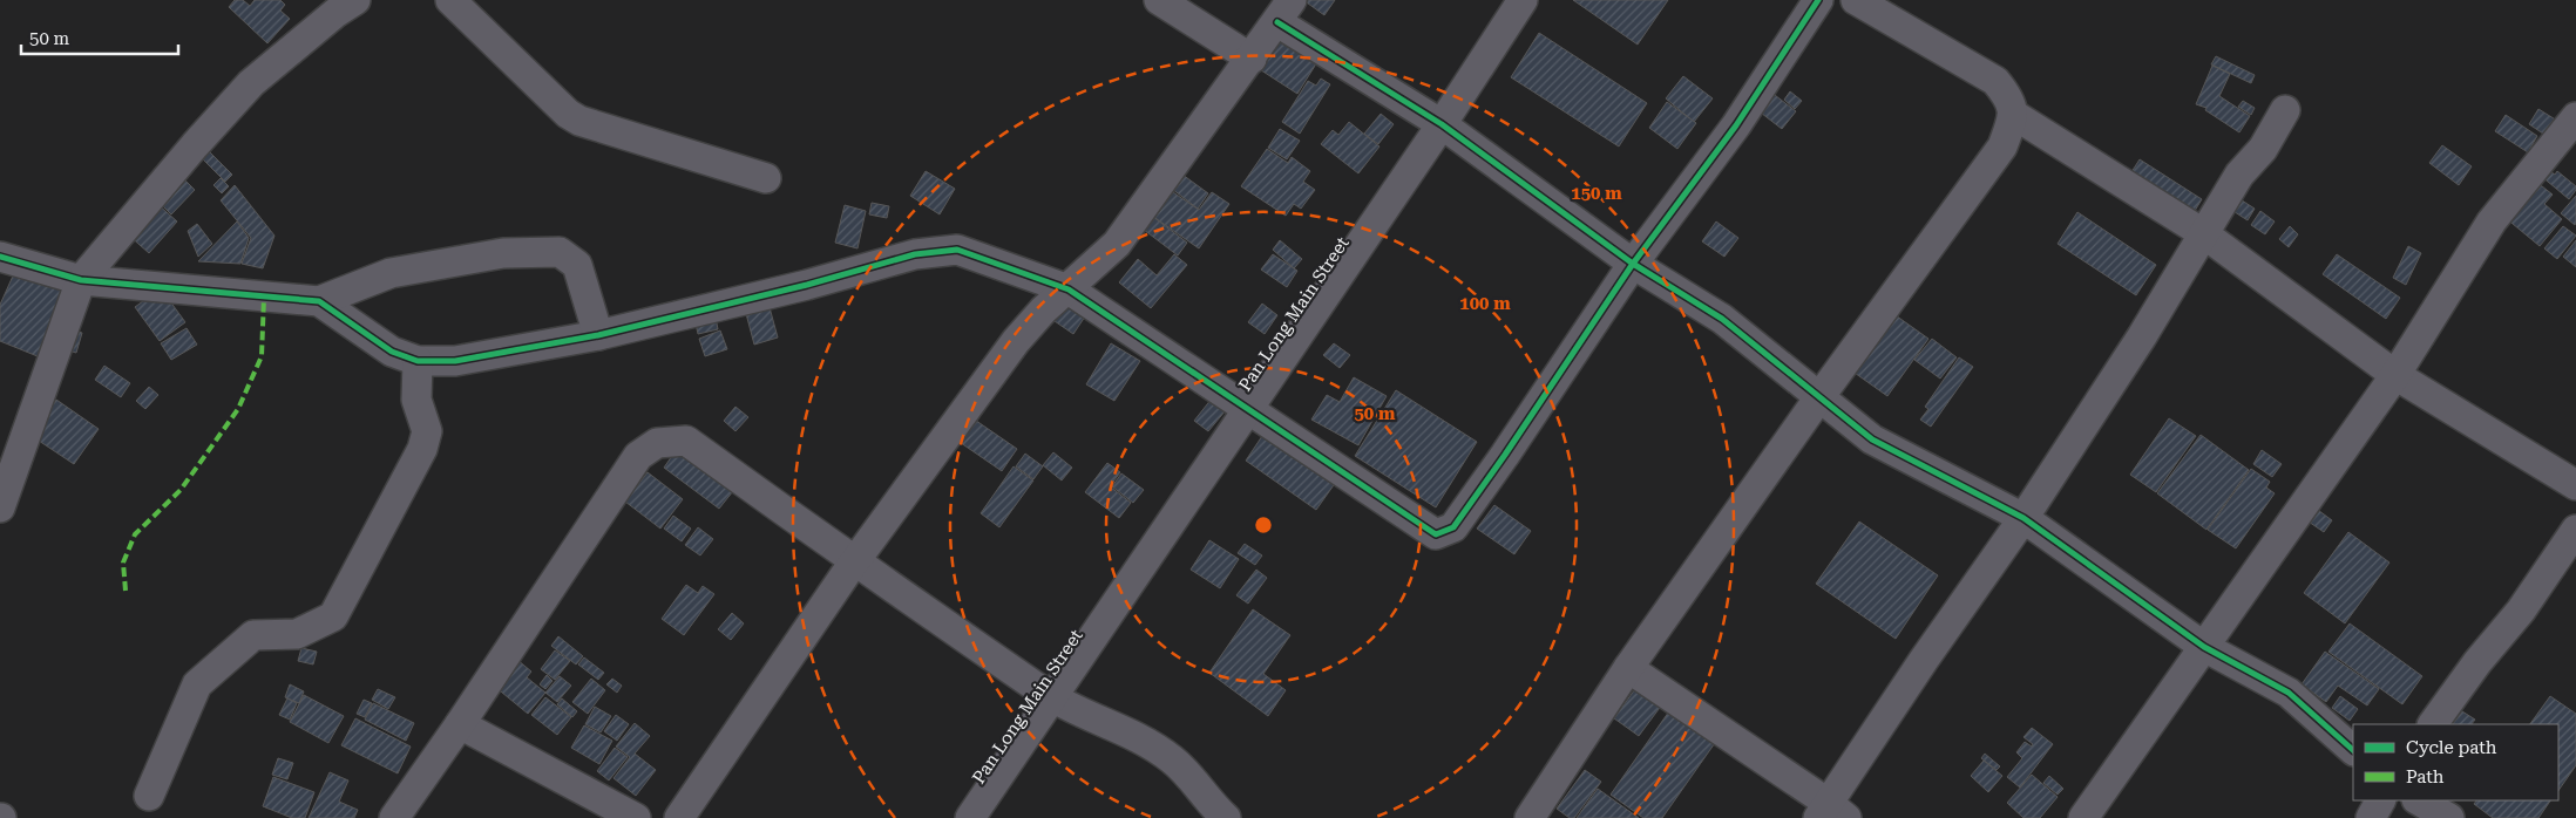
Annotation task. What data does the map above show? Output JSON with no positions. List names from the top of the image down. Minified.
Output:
{"streets":{"street":["Pan Long Main Street"]},"legend":["Cycle path","Path"],"scale_bar":"50 m","rings":["150 m","100 m","50 m"]}
